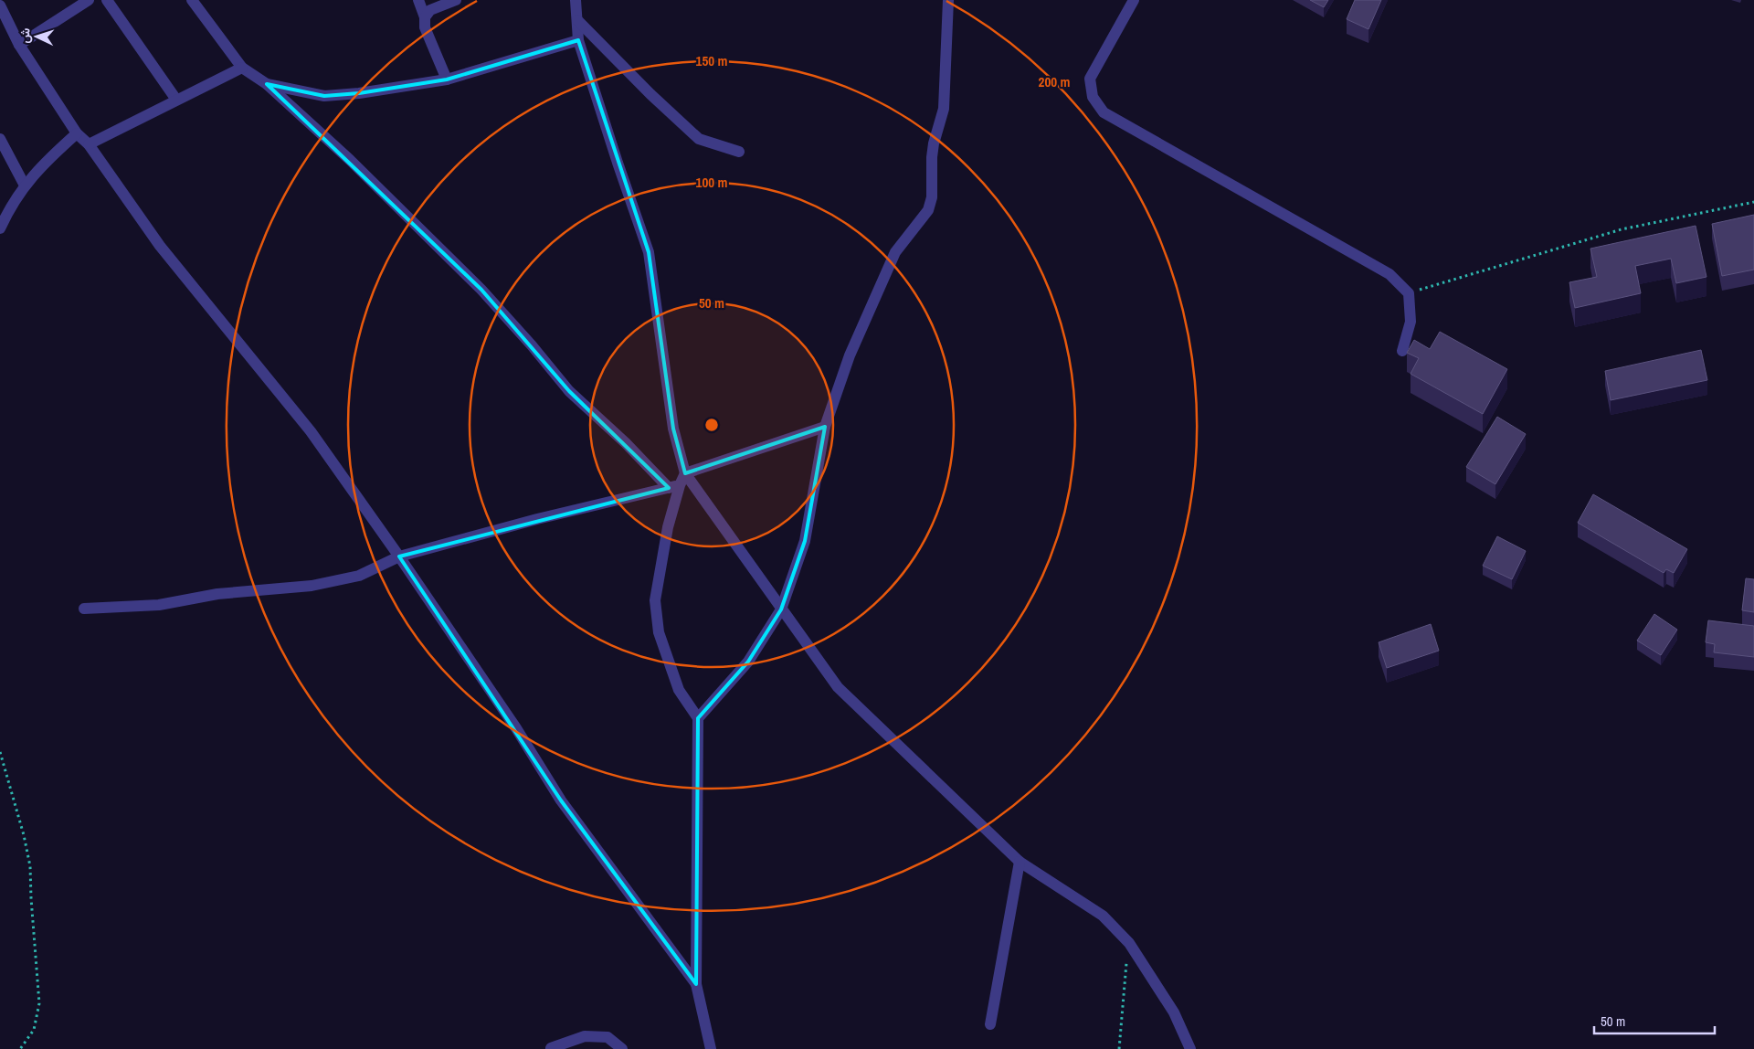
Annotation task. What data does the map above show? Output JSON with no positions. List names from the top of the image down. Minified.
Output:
{"scale_bar":"50 m","north":"left","rings":["150 m","200 m","100 m","50 m"]}
